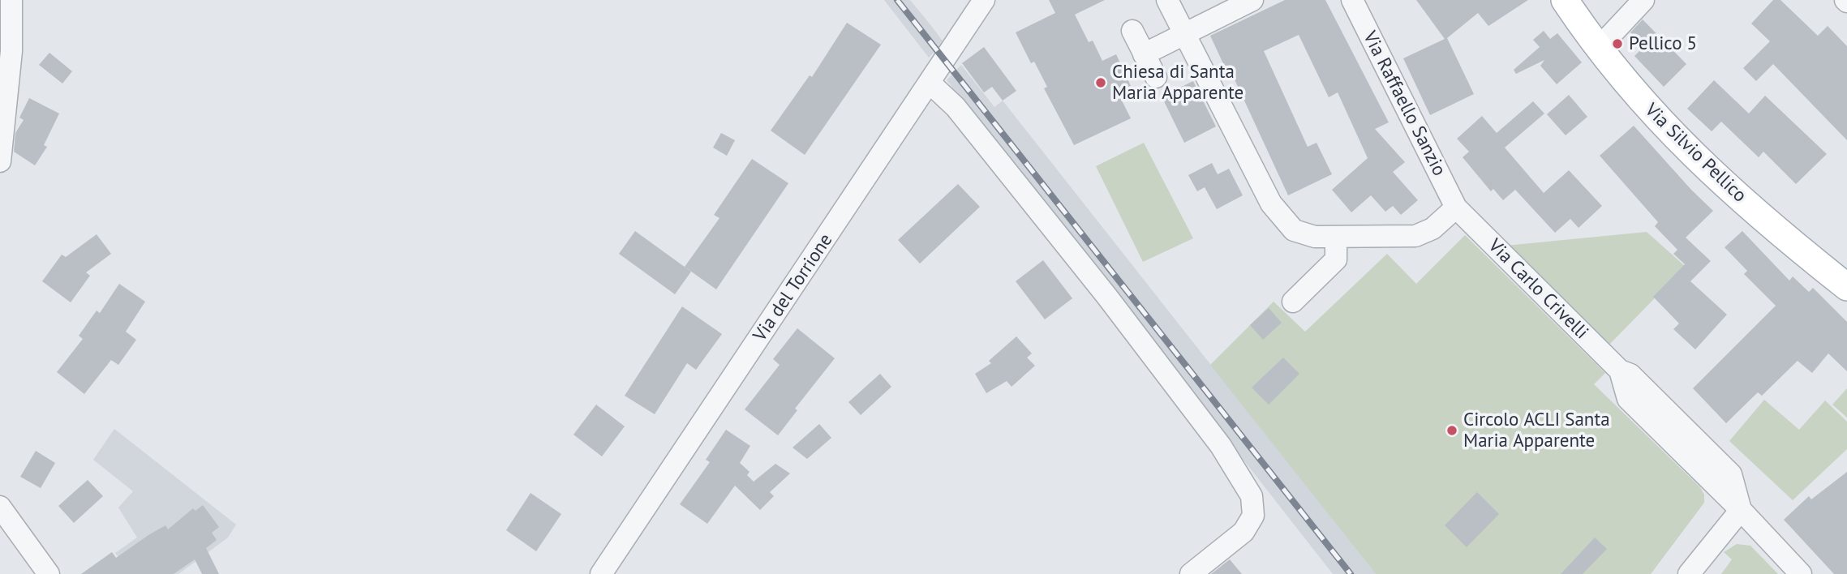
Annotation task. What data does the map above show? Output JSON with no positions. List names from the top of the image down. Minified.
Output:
{"streets":{"main road":["Via Silvio Pellico"],"street":["Via Raffaello Sanzio","Via del Torrione","Via Carlo Crivelli"]},"crossings":[["Via Raffaello Sanzio","Via Carlo Crivelli"]],"places":["Pellico 5","Chiesa di Santa Maria Apparente","Circolo ACLI Santa Maria Apparente"]}
